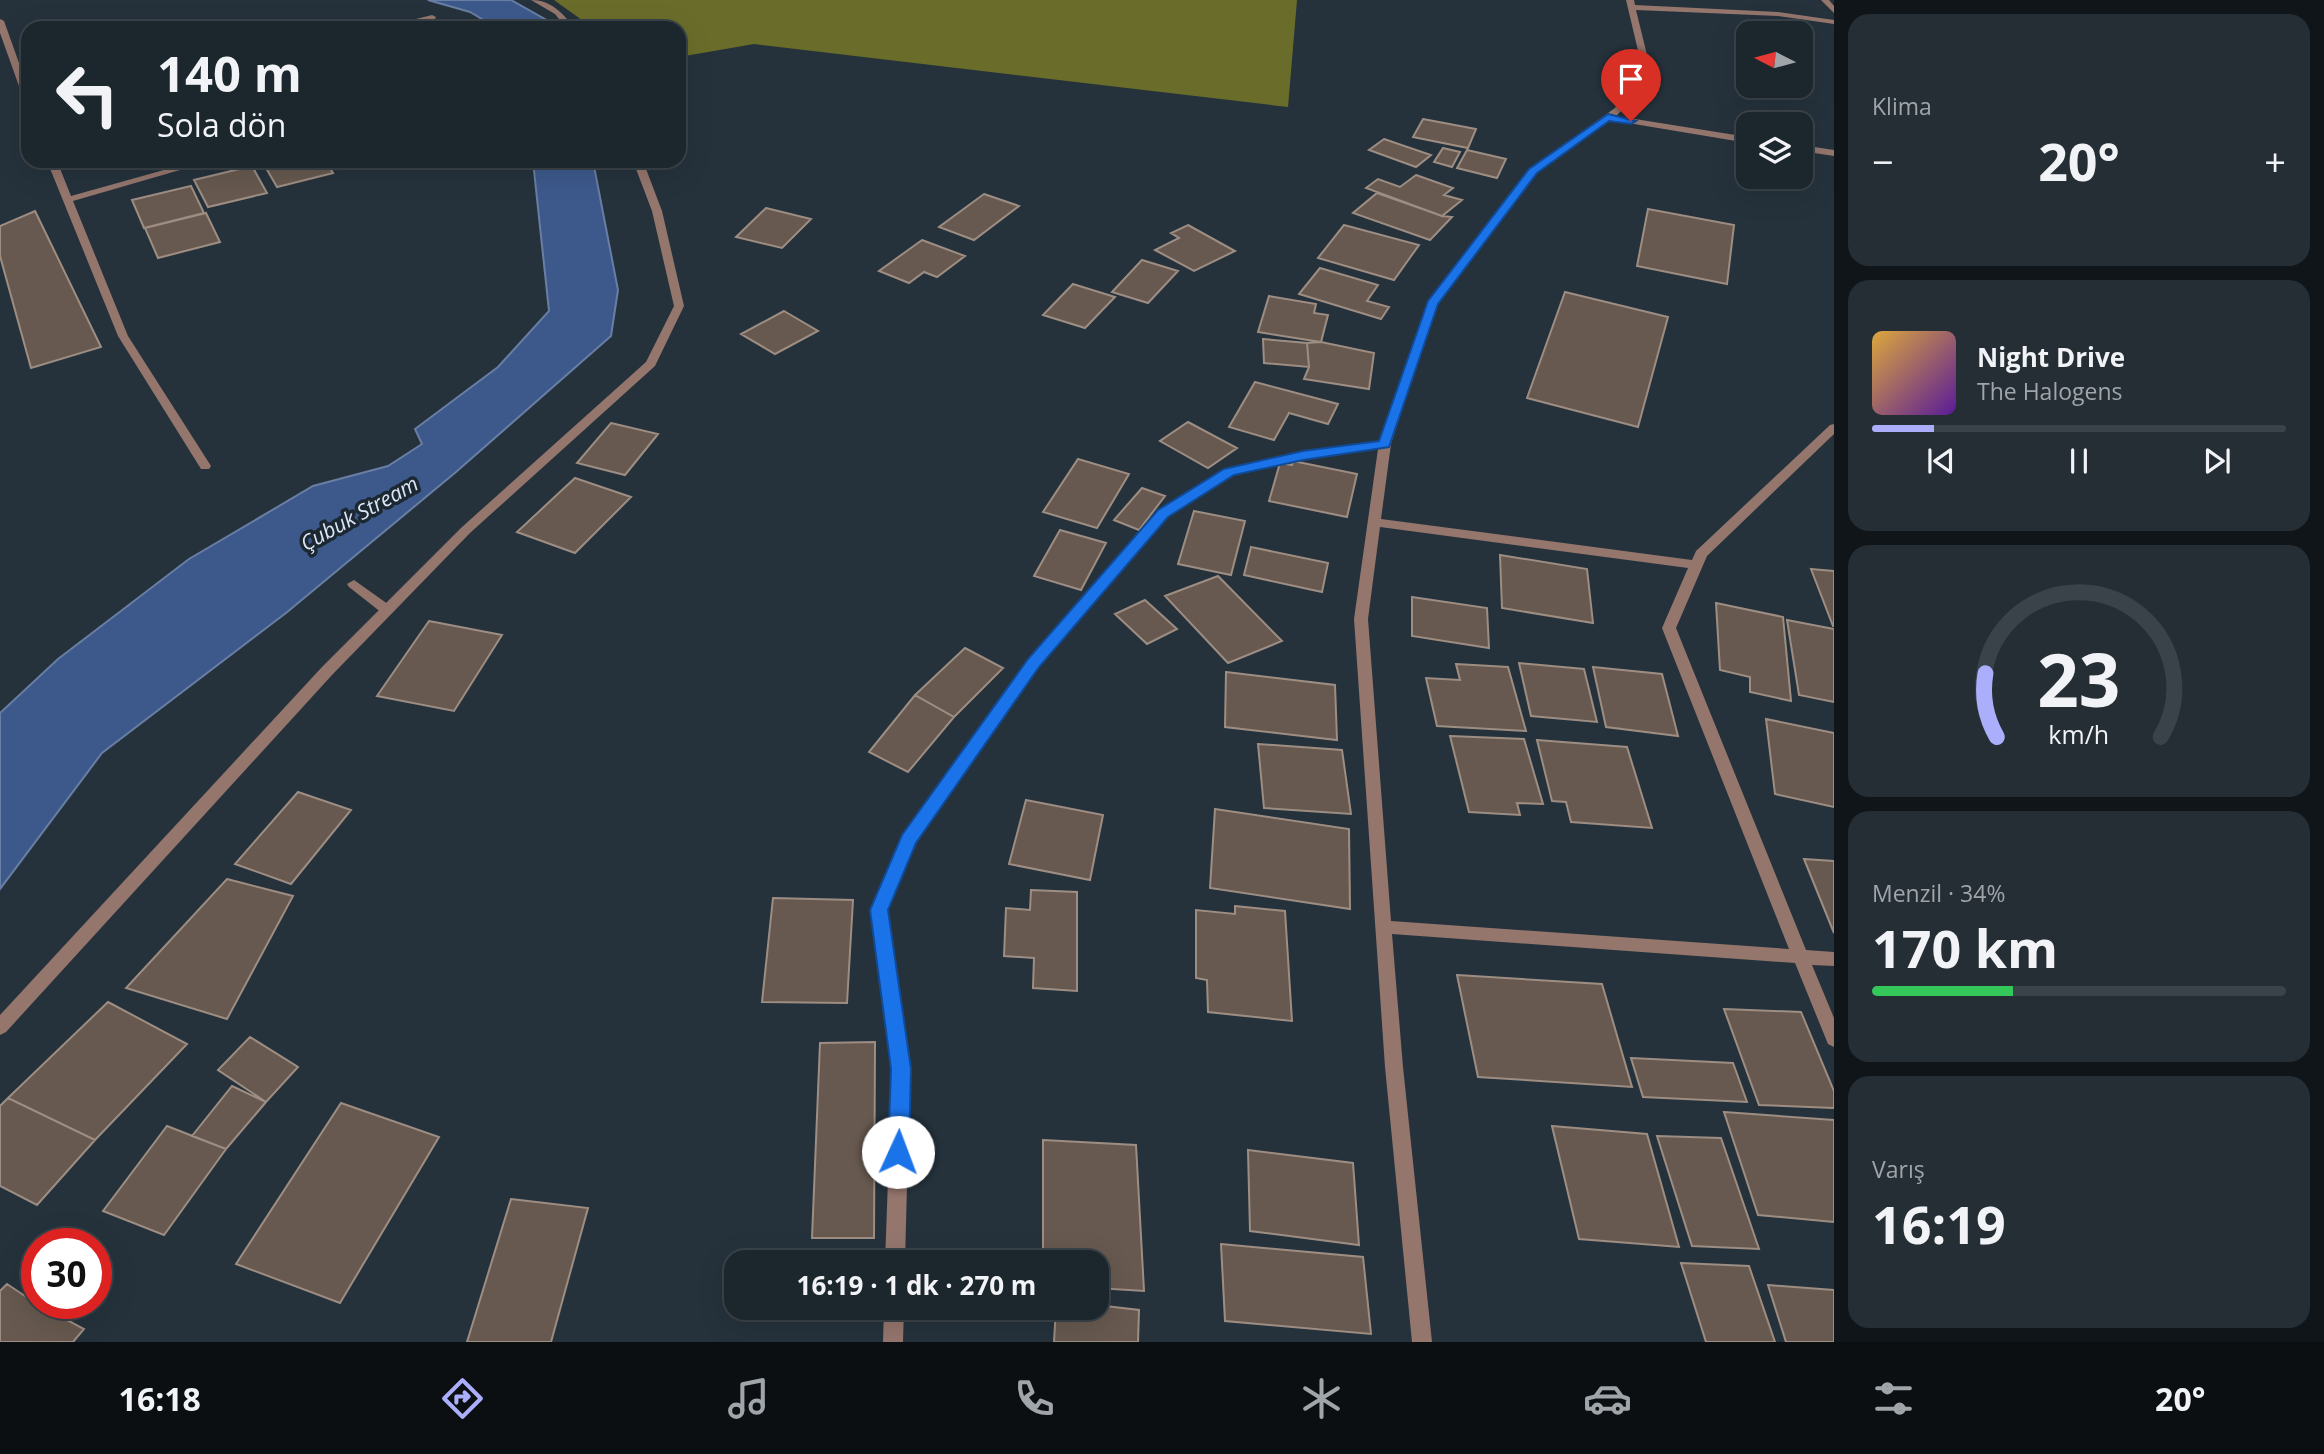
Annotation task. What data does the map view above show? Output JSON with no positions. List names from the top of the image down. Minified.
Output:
{"water":["Çubuk Stream"],"north":"left","page":{"tile":["Klima",["Menzil · 34%","170 km"],["Varış","16:19"]],"turn":["140 m","Sola dön"],"heat":["−","20°","+"],"song":["Night Drive","The Halogens"],"limit":"30","trip":"16:19 · 1 dk · 270 m","tabs":["16:18","20°"],"gauge":["23","km/h"]}}
